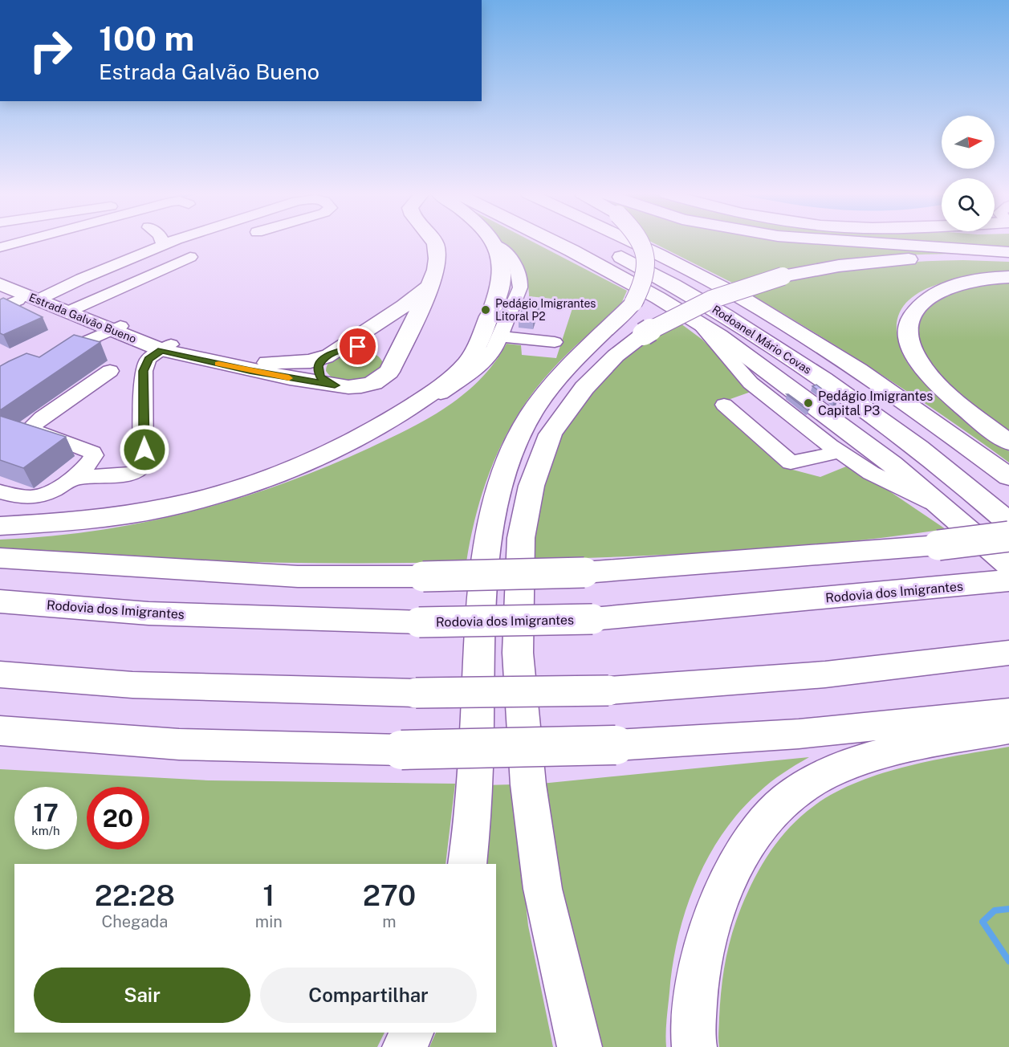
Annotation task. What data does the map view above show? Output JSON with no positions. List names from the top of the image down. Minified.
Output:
{"streets":{"main road":["Estrada Galvão Bueno","Rodoanel Mário Covas","Rodovia dos Imigrantes"]},"places":["Pedágio Imigrantes Litoral P2","Pedágio Imigrantes Capital P3"],"north":"right","page":{"turn":["100 m","Estrada Galvão Bueno"],"speed":"17 km/h","limit":"20","eta":["22:28","Chegada","1","min","270","m"],"buttons":["Sair","Compartilhar"]}}
